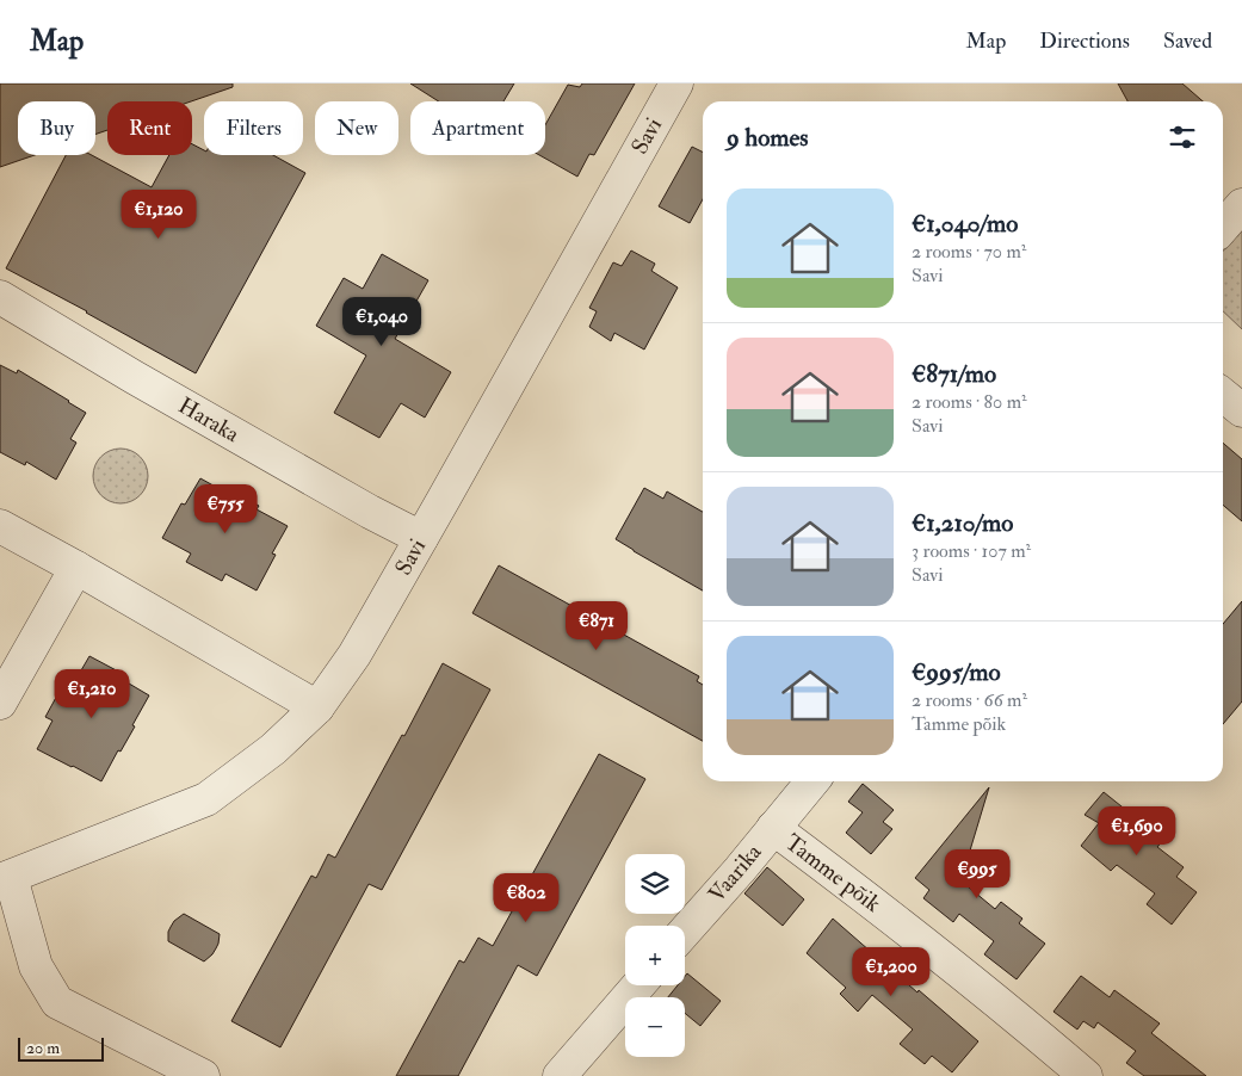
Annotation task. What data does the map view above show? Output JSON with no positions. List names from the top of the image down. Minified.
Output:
{"streets":{"street":["Savi","Haraka","Vaarika","Tamme põik"]},"crossings":[["Savi","Haraka"],["Vaarika","Tamme põik"]],"scale_bar":"20 m","page":{"header":"Map","nav":["Map","Directions","Saved"],"chip":["Buy","Rent","Filters","New","Apartment"],"heading":"9 homes","list":[{"name":"€1,040/mo","note":"2 rooms · 70 m² · Savi"},{"name":"€871/mo","note":"2 rooms · 80 m² · Savi"},{"name":"€1,210/mo","note":"3 rooms · 107 m² · Savi"},{"name":"€995/mo","note":"2 rooms · 66 m² · Tamme põik"}],"price":["€1,120","€1,040","€755","€871","€1,210","€1,690","€995","€802","€1,200"],"map_buttons":["+","−"],"scale":"20 m"}}
